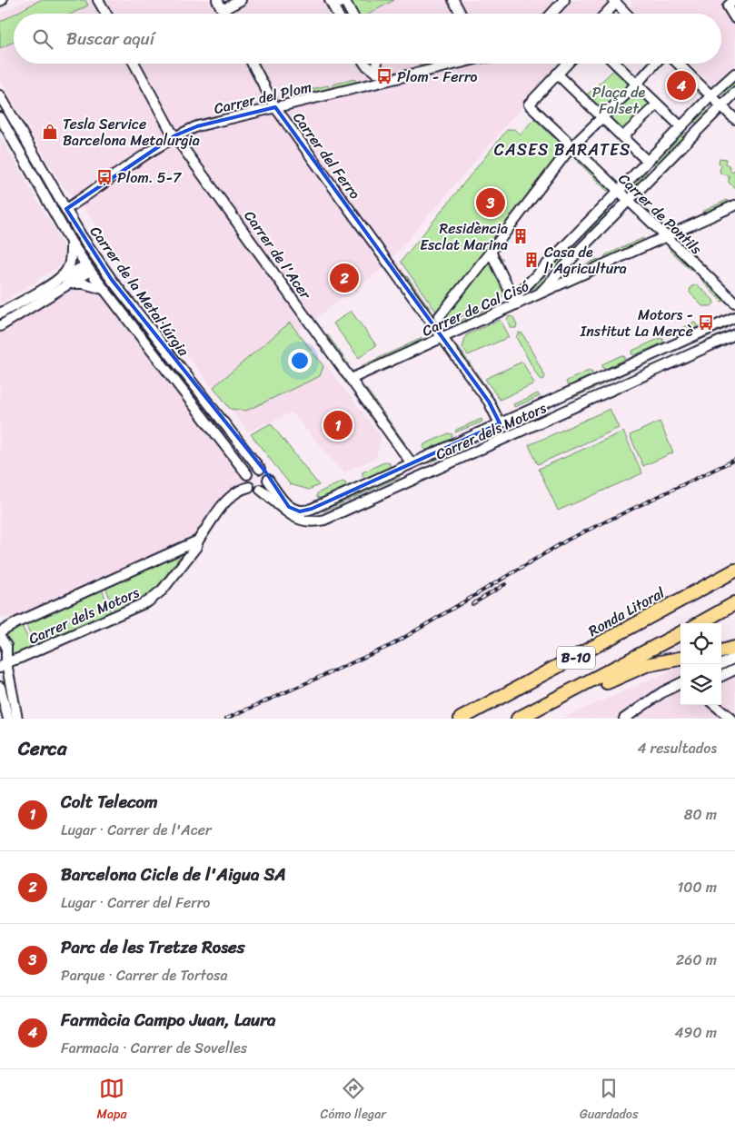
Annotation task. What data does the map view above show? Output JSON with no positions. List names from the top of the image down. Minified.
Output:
{"streets":{"highway":["Ronda Litoral","B-10"],"street":["Carrer del Plom","Carrer del Ferro","Carrer de Pontils","Carrer de l'Acer","Carrer de la Metal·lúrgia","Carrer de Cal Cisó","Carrer dels Motors"]},"crossings":[["Carrer del Plom","Carrer del Ferro"],["Carrer del Plom","Carrer de l'Acer"],["Carrer del Plom","Carrer de la Metal·lúrgia"],["Carrer del Ferro","Carrer de Cal Cisó"],["Carrer del Ferro","Carrer dels Motors"],["Carrer de Pontils","Carrer de Cal Cisó"],["Carrer de l'Acer","Carrer de Cal Cisó"],["Carrer de l'Acer","Carrer dels Motors"],["Carrer de la Metal·lúrgia","Carrer dels Motors"]],"districts":["CASES BARATES"],"parks":["Plaça de Falset"],"places":{"bus stop":["Plom - Ferro","Plom. 5-7","Motors - Institut La Mercè"],"shop":["Tesla Service Barcelona Metalurgia"],"building":["Residència Esclat Marina","Casa de l'Agricultura"]},"page":{"search":"Buscar aquí","pins":["4","3","2","1"],"heading":["Cerca","4 resultados"],"list":[{"mark":"1","name":"Colt Telecom","note":"Lugar · Carrer de l'Acer","value":"80 m"},{"mark":"2","name":"Barcelona Cicle de l'Aigua SA","note":"Lugar · Carrer del Ferro","value":"100 m"},{"mark":"3","name":"Parc de les Tretze Roses","note":"Parque · Carrer de Tortosa","value":"260 m"},{"mark":"4","name":"Farmàcia Campo Juan, Laura","note":"Farmacia · Carrer de Sovelles","value":"490 m"}],"nav":["Mapa","Cómo llegar","Guardados"]}}
